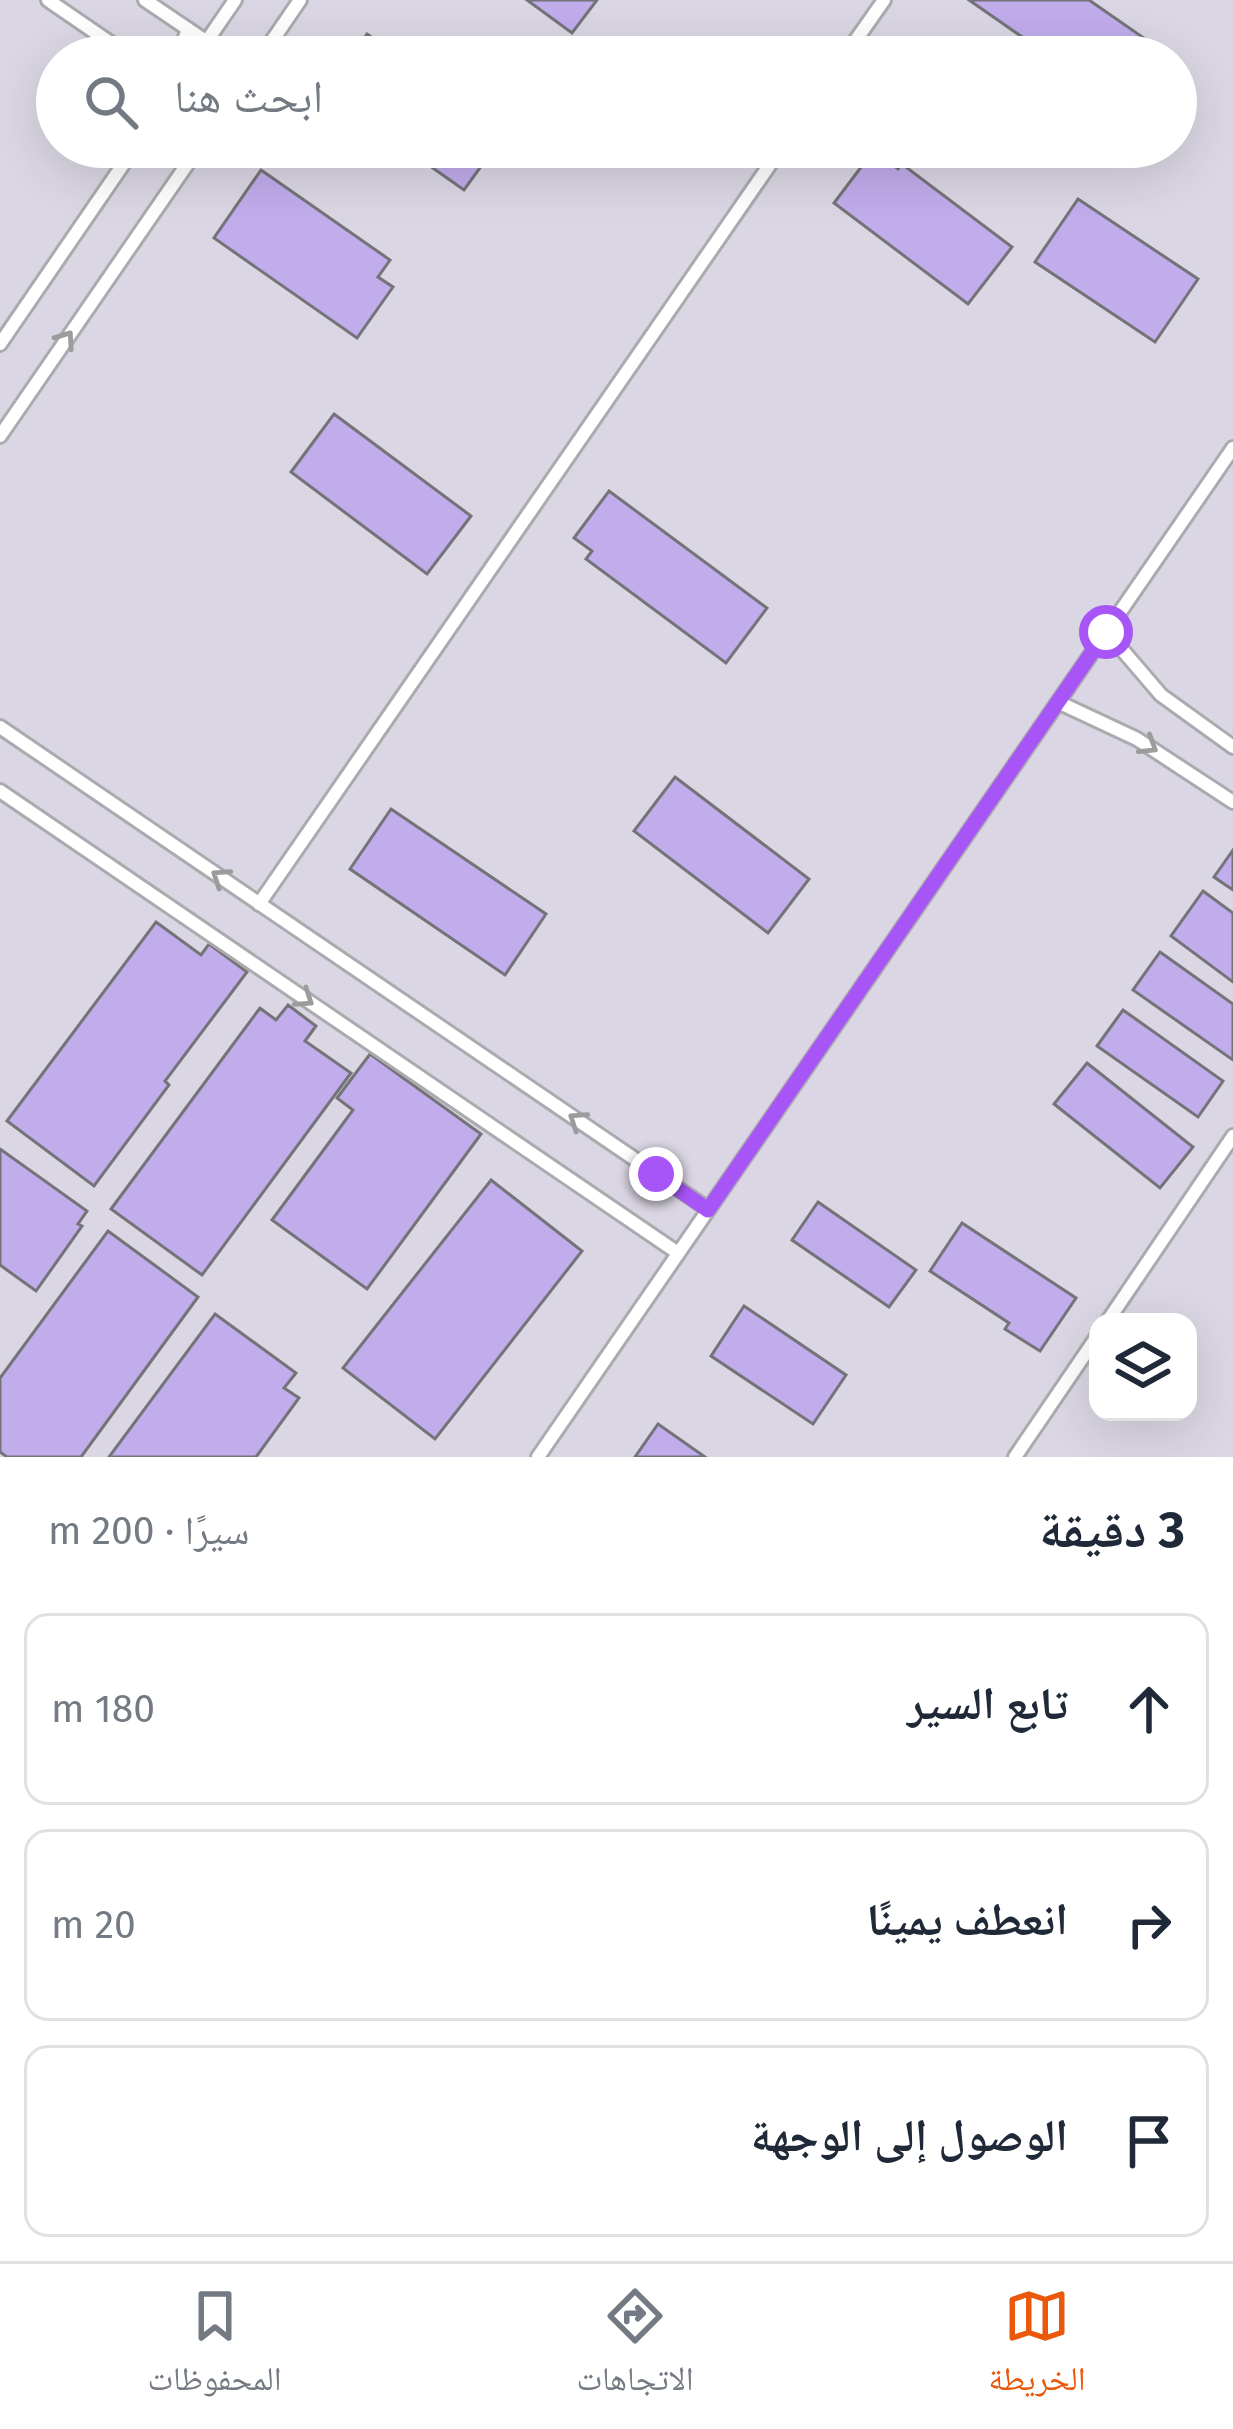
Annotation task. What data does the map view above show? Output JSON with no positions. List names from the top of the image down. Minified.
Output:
{"page":{"search":"ابحث هنا","heading":["3 دقيقة","سيرًا · 200 m"],"list":[["تابع السير","180 m"],["انعطف يمينًا","20 m"],"الوصول إلى الوجهة"],"nav":["الخريطة","الاتجاهات","المحفوظات"]}}
